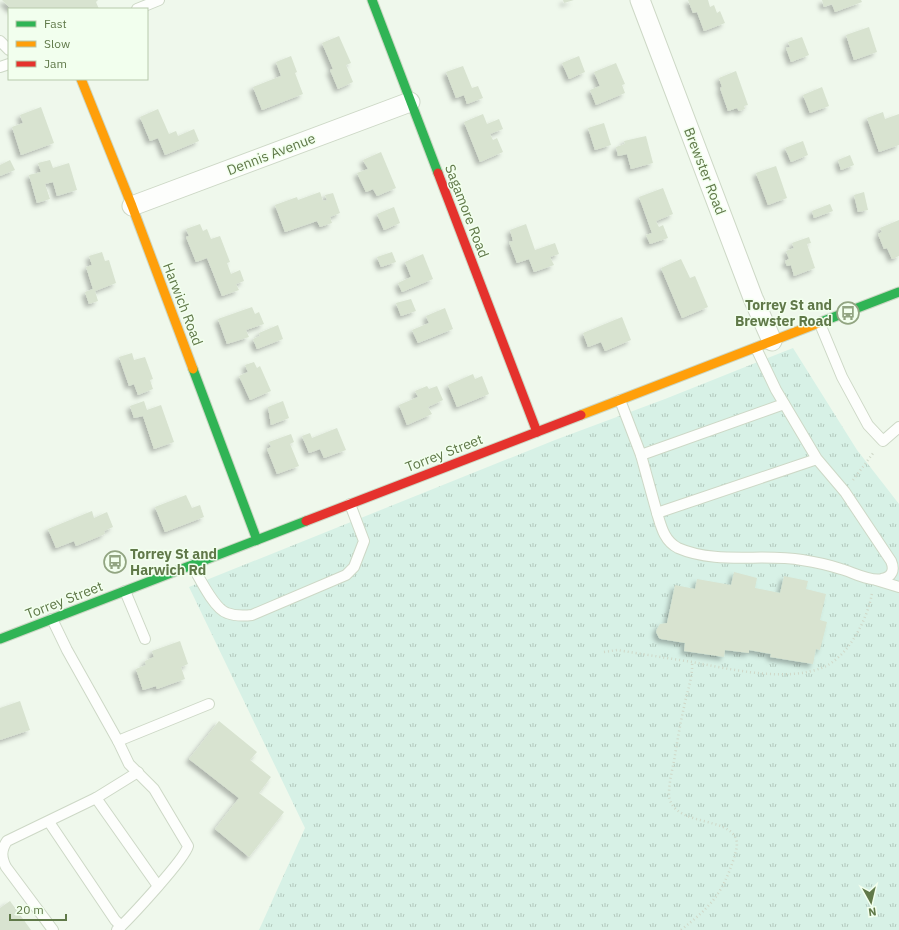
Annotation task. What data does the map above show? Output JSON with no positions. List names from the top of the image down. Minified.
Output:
{"streets":{"main road":["Sagamore Road","Harwich Road","Torrey Street"],"street":["Dennis Avenue","Brewster Road"]},"crossings":[["Dennis Avenue","Sagamore Road"],["Dennis Avenue","Harwich Road"],["Brewster Road","Torrey Street"],["Sagamore Road","Torrey Street"],["Harwich Road","Torrey Street"]],"places":{"bus stop":["Torrey St and Brewster Road","Torrey St and Harwich Rd"]},"legend":["Fast","Slow","Jam"],"scale_bar":"20 m","north":"bottom"}
